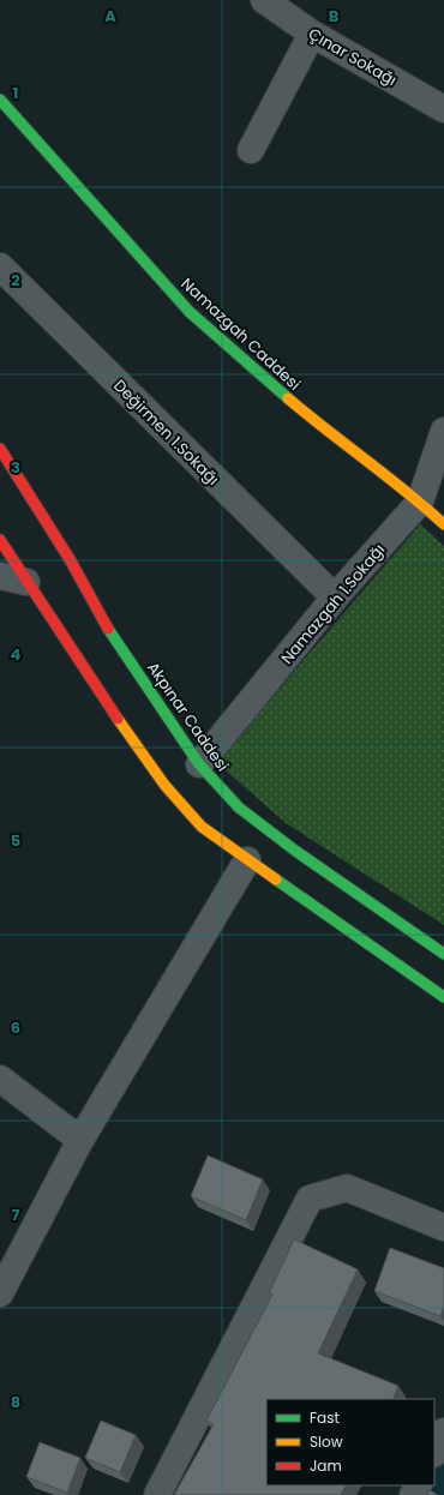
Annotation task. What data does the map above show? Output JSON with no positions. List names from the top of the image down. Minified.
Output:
{"streets":{"main road":["Namazgah Caddesi","Akpınar Caddesi"],"street":["Çınar Sokağı","Değirmen 1.Sokağı","Namazgah 1.Sokağı"]},"crossings":[["Namazgah Caddesi","Namazgah 1.Sokağı"],["Değirmen 1.Sokağı","Namazgah 1.Sokağı"],["Namazgah 1.Sokağı","Akpınar Caddesi"]],"legend":["Fast","Slow","Jam"],"grid":{"columns":["A","B"],"rows":["1","2","3","4","5","6","7","8"]}}
